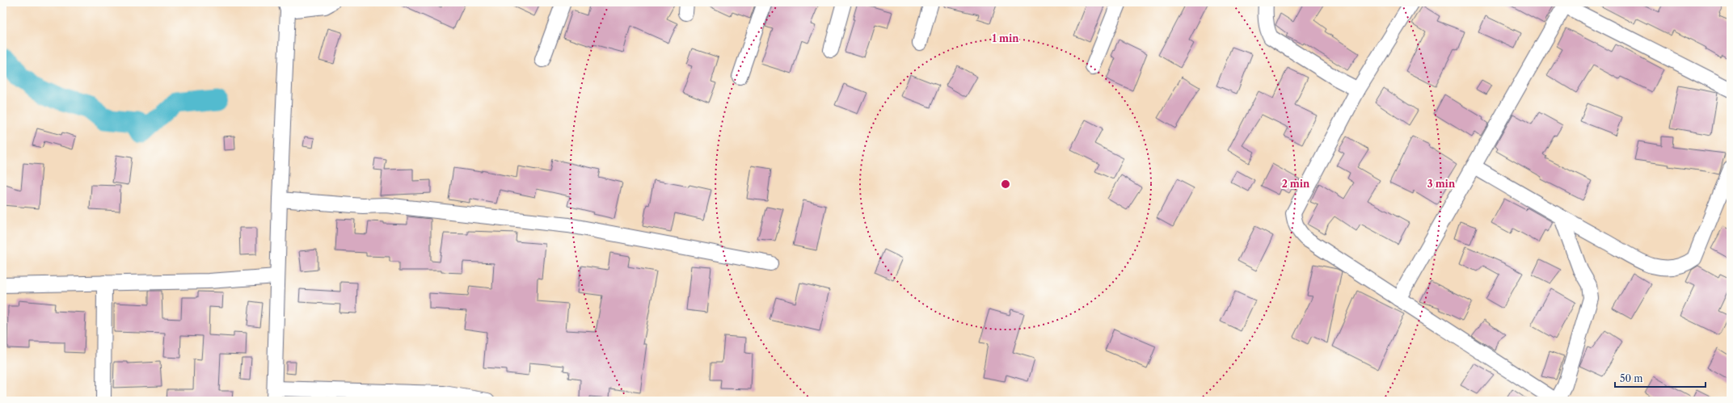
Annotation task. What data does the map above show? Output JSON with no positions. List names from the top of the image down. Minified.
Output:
{"scale_bar":"50 m","rings":["1 min","2 min","3 min"]}
